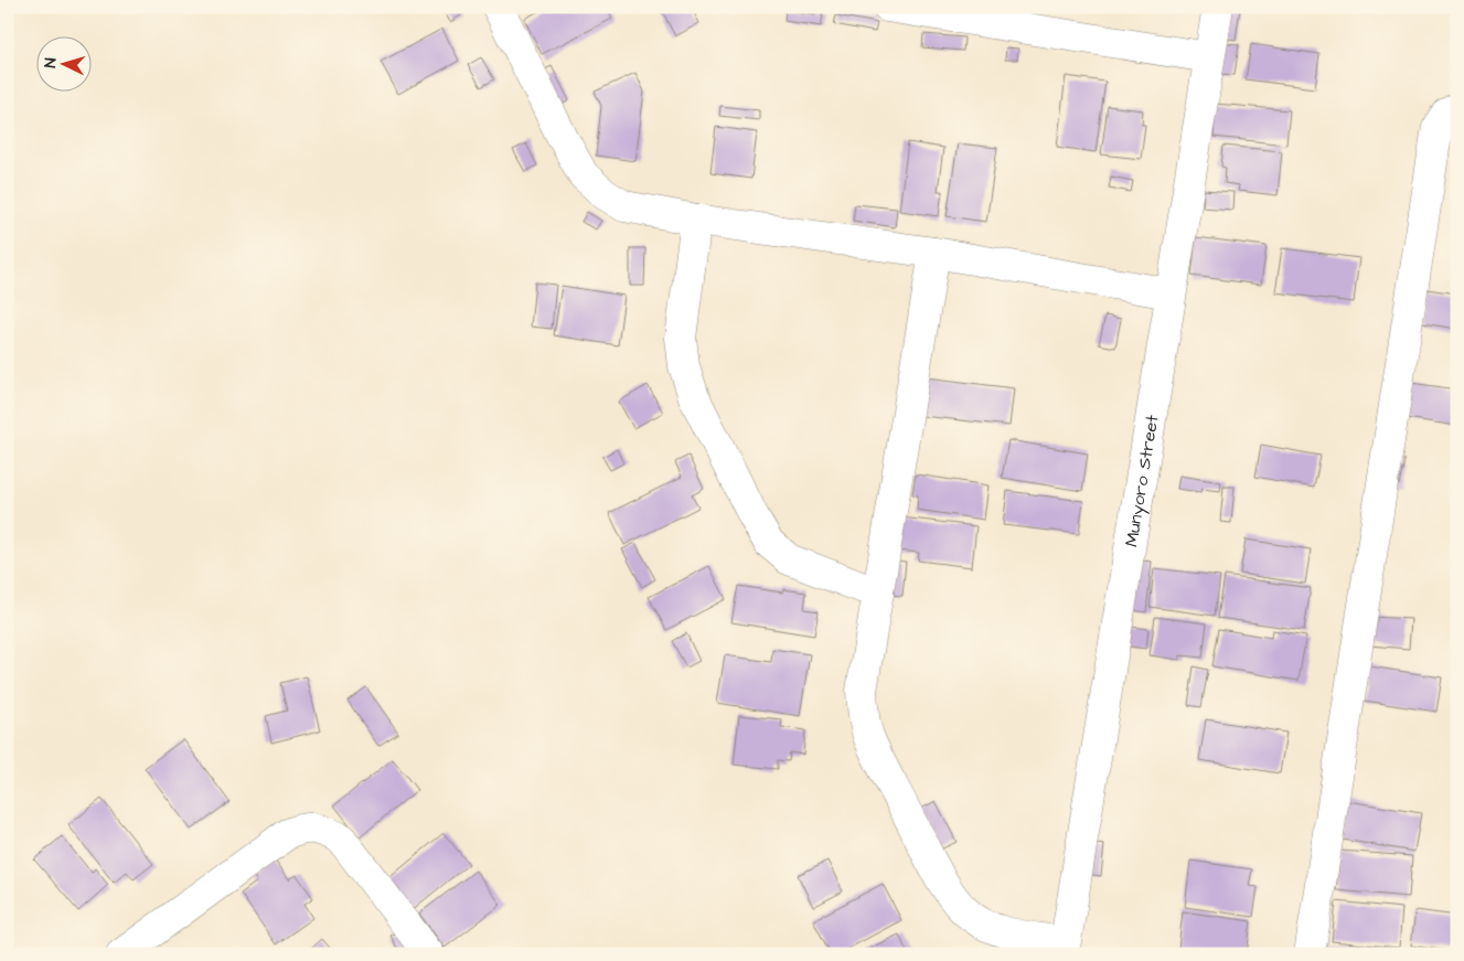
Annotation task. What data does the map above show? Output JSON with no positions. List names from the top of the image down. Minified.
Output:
{"streets":{"street":["Munyoro Street"]},"north":"left"}
